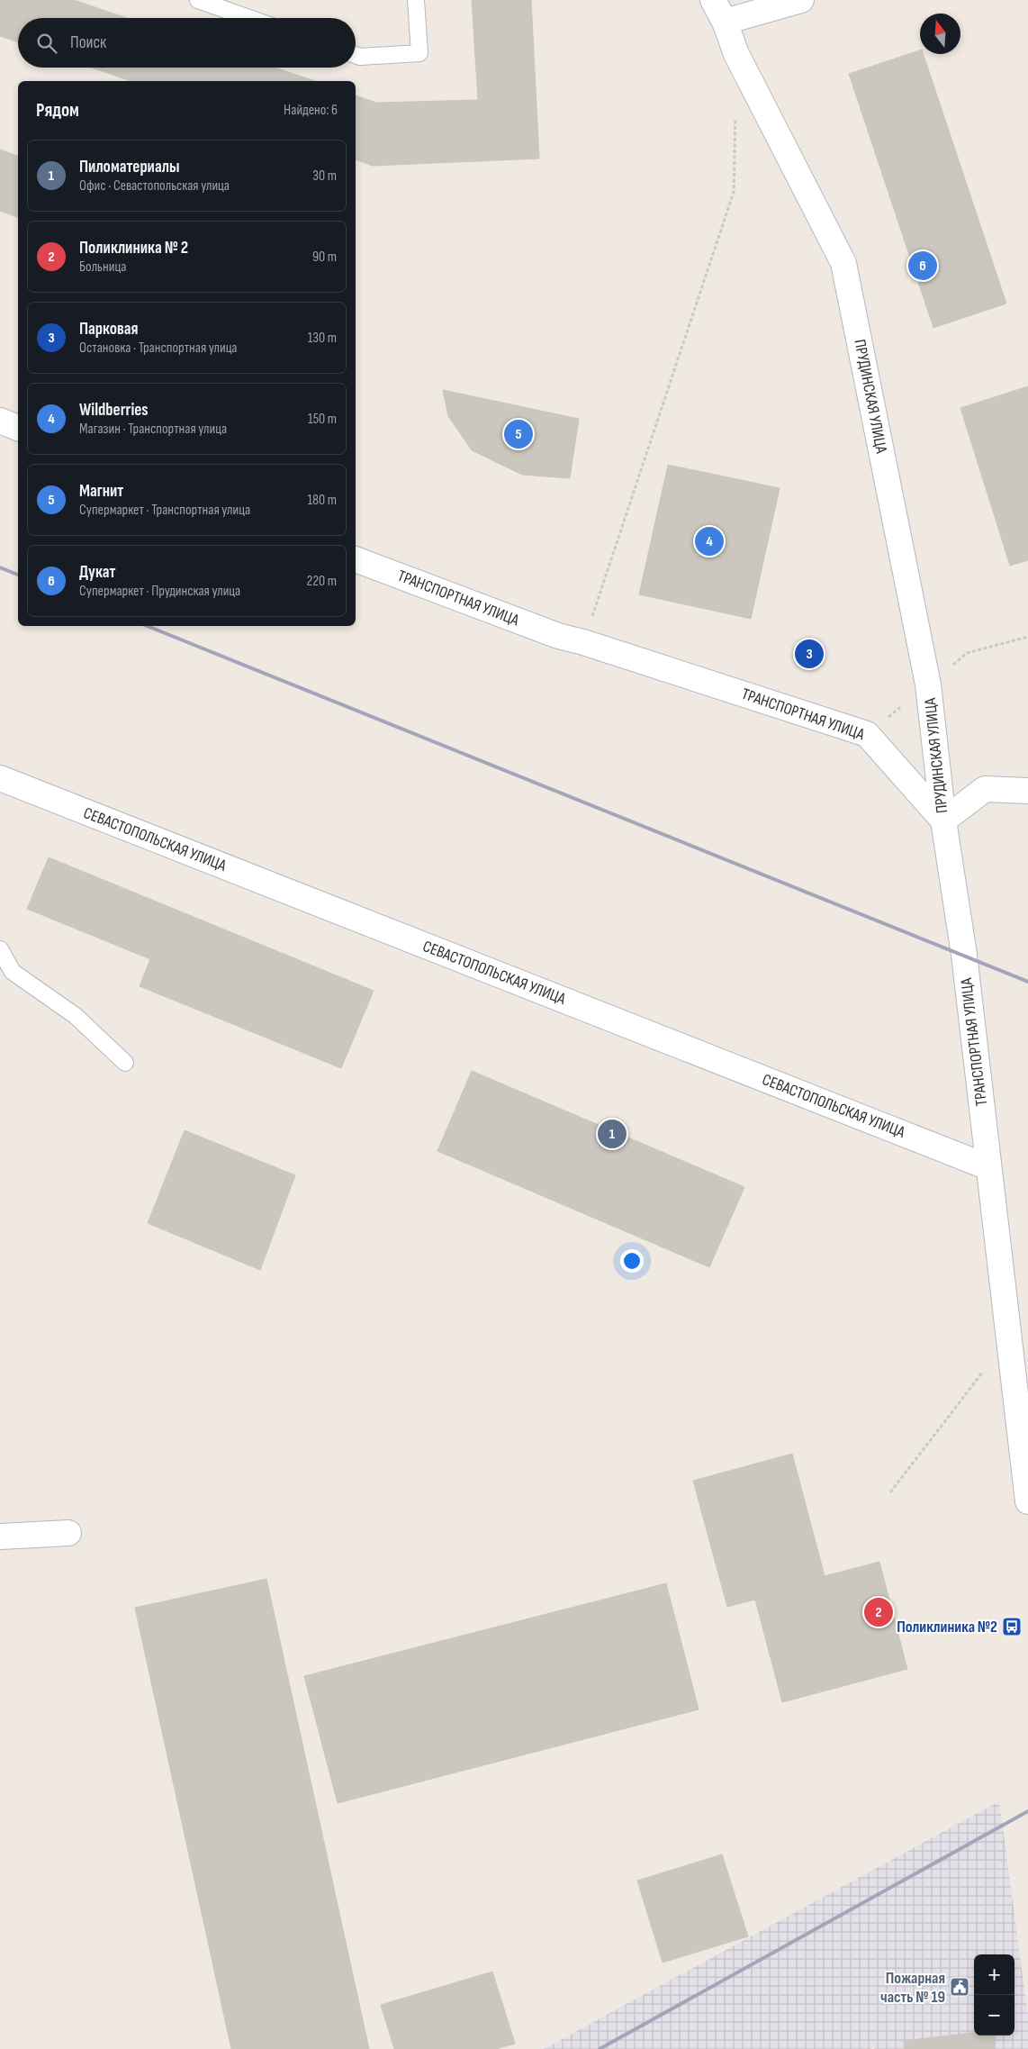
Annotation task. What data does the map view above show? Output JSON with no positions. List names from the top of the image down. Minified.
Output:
{"streets":{"street":["ПРУДИНСКАЯ УЛИЦА","ТРАНСПОРТНАЯ УЛИЦА","СЕВАСТОПОЛЬСКАЯ УЛИЦА"]},"crossings":[["ПРУДИНСКАЯ УЛИЦА","ТРАНСПОРТНАЯ УЛИЦА"],["ТРАНСПОРТНАЯ УЛИЦА","СЕВАСТОПОЛЬСКАЯ УЛИЦА"]],"places":{"bus stop":["Поликлиника №2"],"public building":["Пожарная часть № 19"]},"north":"top","page":{"search":"Поиск","heading":["Рядом","Найдено: 6"],"list":[{"mark":"1","name":"Пиломатериалы","note":"Офис · Севастопольская улица","value":"30 m"},{"mark":"2","name":"Поликлиника № 2","note":"Больница","value":"90 m"},{"mark":"3","name":"Парковая","note":"Остановка · Транспортная улица","value":"130 m"},{"mark":"4","name":"Wildberries","note":"Магазин · Транспортная улица","value":"150 m"},{"mark":"5","name":"Магнит","note":"Супермаркет · Транспортная улица","value":"180 m"},{"mark":"6","name":"Дукат","note":"Супермаркет · Прудинская улица","value":"220 m"}],"pins":["6","5","4","3","1","2"],"map_buttons":["+","−"]}}
